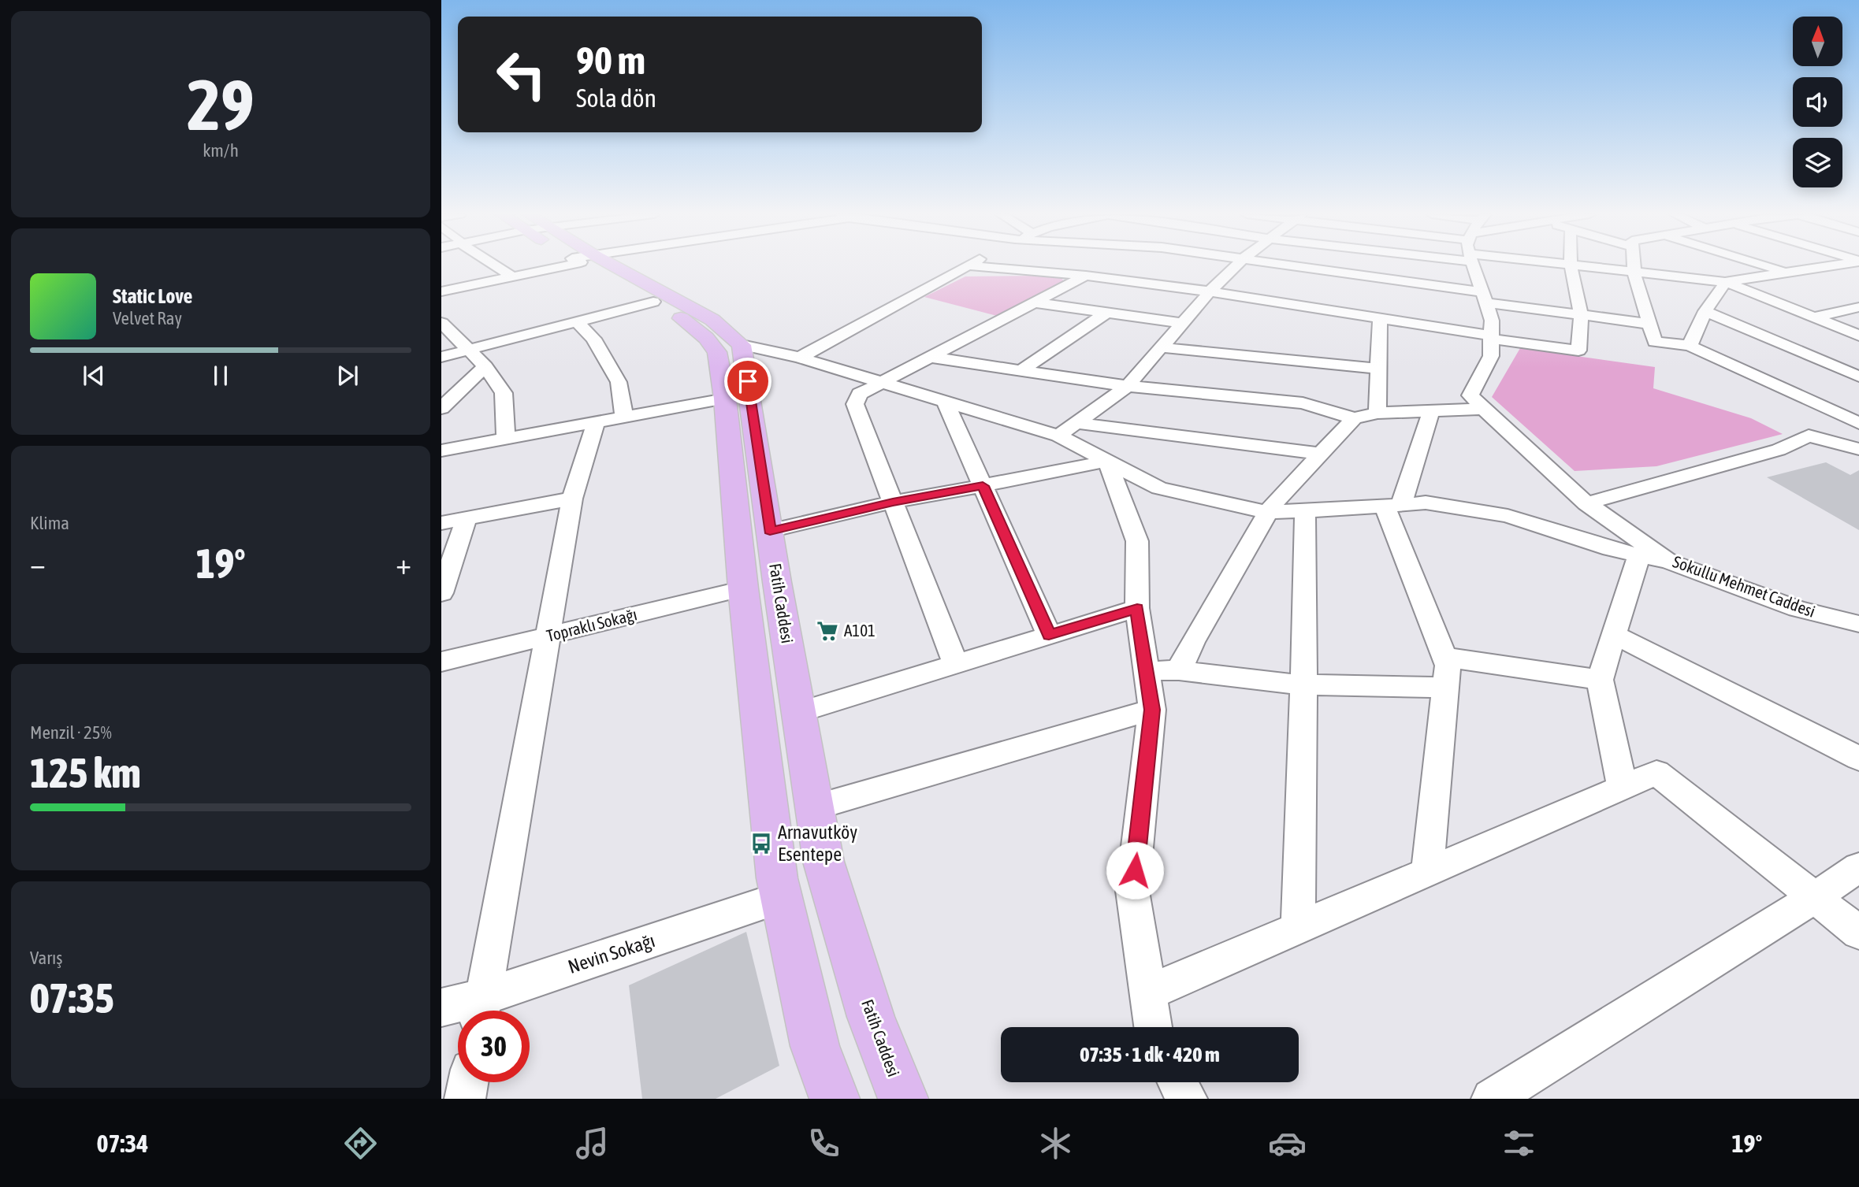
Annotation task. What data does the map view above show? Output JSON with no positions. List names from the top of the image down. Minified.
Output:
{"streets":{"main road":["Fatih Caddesi"],"street":["Sokullu Mehmet Caddesi","Topraklı Sokağı","Nevin Sokağı"]},"places":{"supermarket":["A101"],"bus stop":["Arnavutköy Esentepe"]},"north":"top","page":{"tile":[["29","km/h"],"Klima",["Menzil · 25%","125 km"],["Varış","07:35"]],"turn":["90 m","Sola dön"],"song":["Static Love","Velvet Ray"],"heat":["−","19°","+"],"limit":"30","trip":"07:35 · 1 dk · 420 m","tabs":["07:34","19°"]}}
